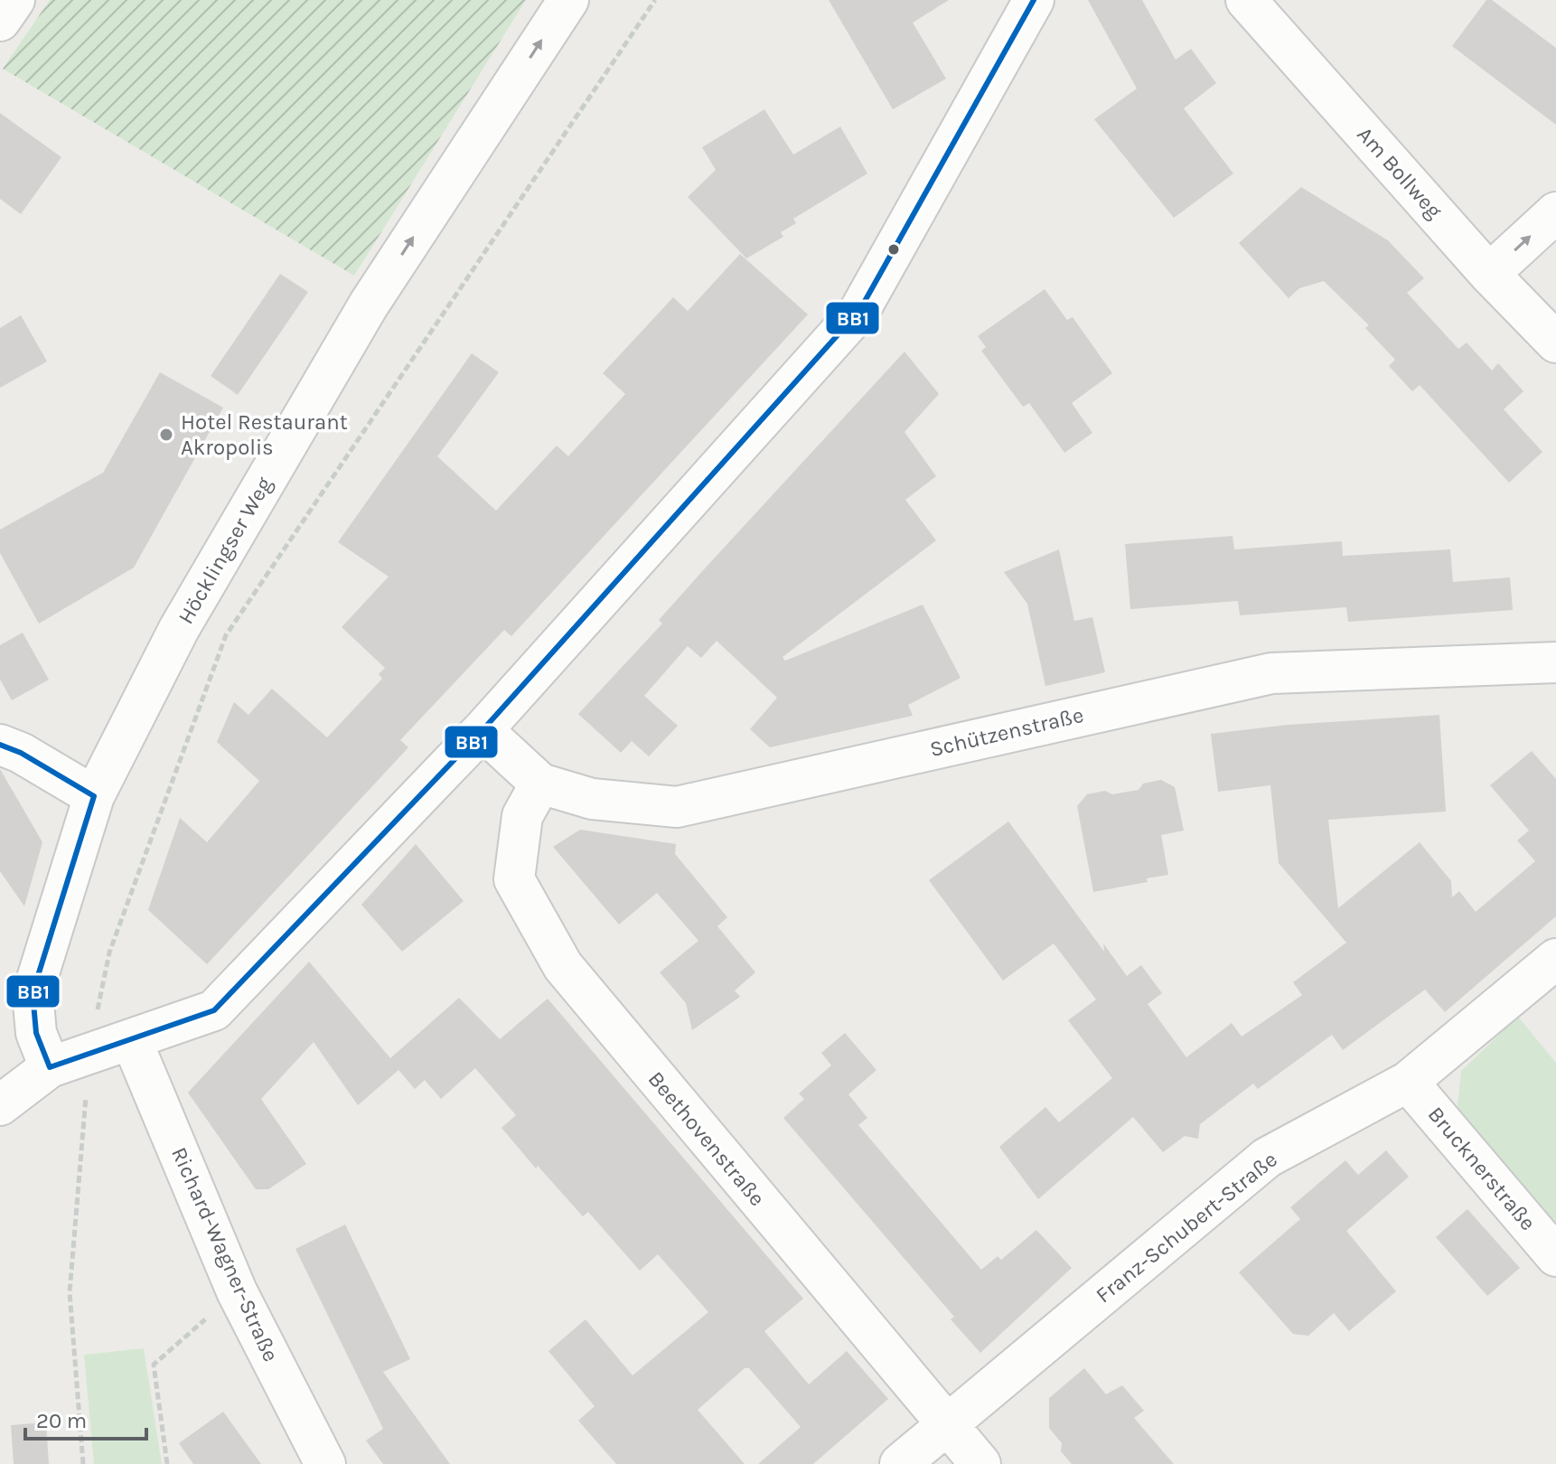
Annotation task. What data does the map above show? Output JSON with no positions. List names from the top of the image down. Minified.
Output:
{"streets":{"street":["Am Bollweg","Höcklingser Weg","Schützenstraße","Beethovenstraße","Brucknerstraße","Franz-Schubert-Straße","Richard-Wagner-Straße"]},"crossings":[["Schützenstraße","Beethovenstraße"],["Beethovenstraße","Franz-Schubert-Straße"],["Brucknerstraße","Franz-Schubert-Straße"]],"places":["Hotel Restaurant Akropolis"],"lines":["transit line BB1"],"scale_bar":"20 m"}
